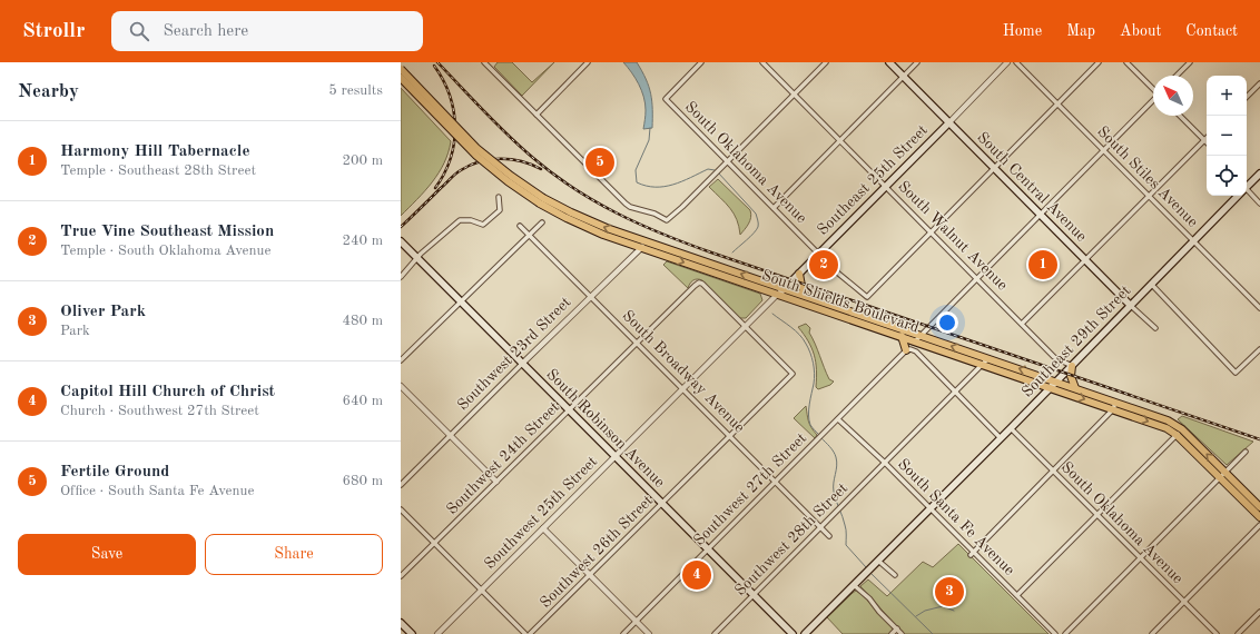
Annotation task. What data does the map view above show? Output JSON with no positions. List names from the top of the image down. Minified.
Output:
{"streets":{"main road":["Southeast 25th Street","South Central Avenue","South Shields Boulevard","Southeast 29th Street","South Robinson Avenue"],"street":["South Oklahoma Avenue","South Stiles Avenue","South Walnut Avenue","Southwest 23rd Street","South Broadway Avenue","Southwest 24th Street","Southwest 27th Street","Southwest 25th Street","South Santa Fe Avenue","Southwest 28th Street","Southwest 26th Street"]},"crossings":[["South Oklahoma Avenue","Southeast 25th Street"],["South Oklahoma Avenue","South Walnut Avenue"],["South Oklahoma Avenue","Southeast 29th Street"],["South Stiles Avenue","Southeast 29th Street"],["Southeast 25th Street","South Central Avenue"],["Southeast 25th Street","South Walnut Avenue"],["Southeast 25th Street","South Shields Boulevard"],["Southeast 25th Street","Southwest 24th Street"],["Southeast 25th Street","Southwest 25th Street"],["Southeast 25th Street","Southwest 26th Street"],["South Central Avenue","Southeast 29th Street"],["South Walnut Avenue","Southeast 29th Street"],["South Shields Boulevard","Southeast 29th Street"],["South Shields Boulevard","Southwest 23rd Street"],["South Shields Boulevard","Southwest 28th Street"],["Southeast 29th Street","South Santa Fe Avenue"],["Southwest 23rd Street","South Broadway Avenue"],["Southwest 23rd Street","South Robinson Avenue"],["South Broadway Avenue","Southwest 24th Street"],["South Broadway Avenue","Southwest 27th Street"],["South Broadway Avenue","Southwest 25th Street"],["South Broadway Avenue","Southwest 28th Street"],["South Broadway Avenue","Southwest 26th Street"],["South Robinson Avenue","Southwest 24th Street"],["South Robinson Avenue","Southwest 27th Street"],["South Robinson Avenue","Southwest 25th Street"],["South Robinson Avenue","Southwest 28th Street"],["South Robinson Avenue","Southwest 26th Street"],["Southwest 24th Street","Southwest 26th Street"],["Southwest 27th Street","South Santa Fe Avenue"],["South Santa Fe Avenue","Southwest 28th Street"]],"north":"top left","page":{"header":"Strollr","search":"Search here","nav":["Home","Map","About","Contact"],"heading":["Nearby","5 results"],"map_buttons":["+","−"],"list":[{"mark":"1","name":"Harmony Hill Tabernacle","note":"Temple · Southeast 28th Street","value":"200 m"},{"mark":"2","name":"True Vine Southeast Mission","note":"Temple · South Oklahoma Avenue","value":"240 m"},{"mark":"3","name":"Oliver Park","note":"Park","value":"480 m"},{"mark":"4","name":"Capitol Hill Church of Christ","note":"Church · Southwest 27th Street","value":"640 m"},{"mark":"5","name":"Fertile Ground","note":"Office · South Santa Fe Avenue","value":"680 m"}],"pins":["5","1","2","4","3"],"buttons":["Save","Share"]}}
